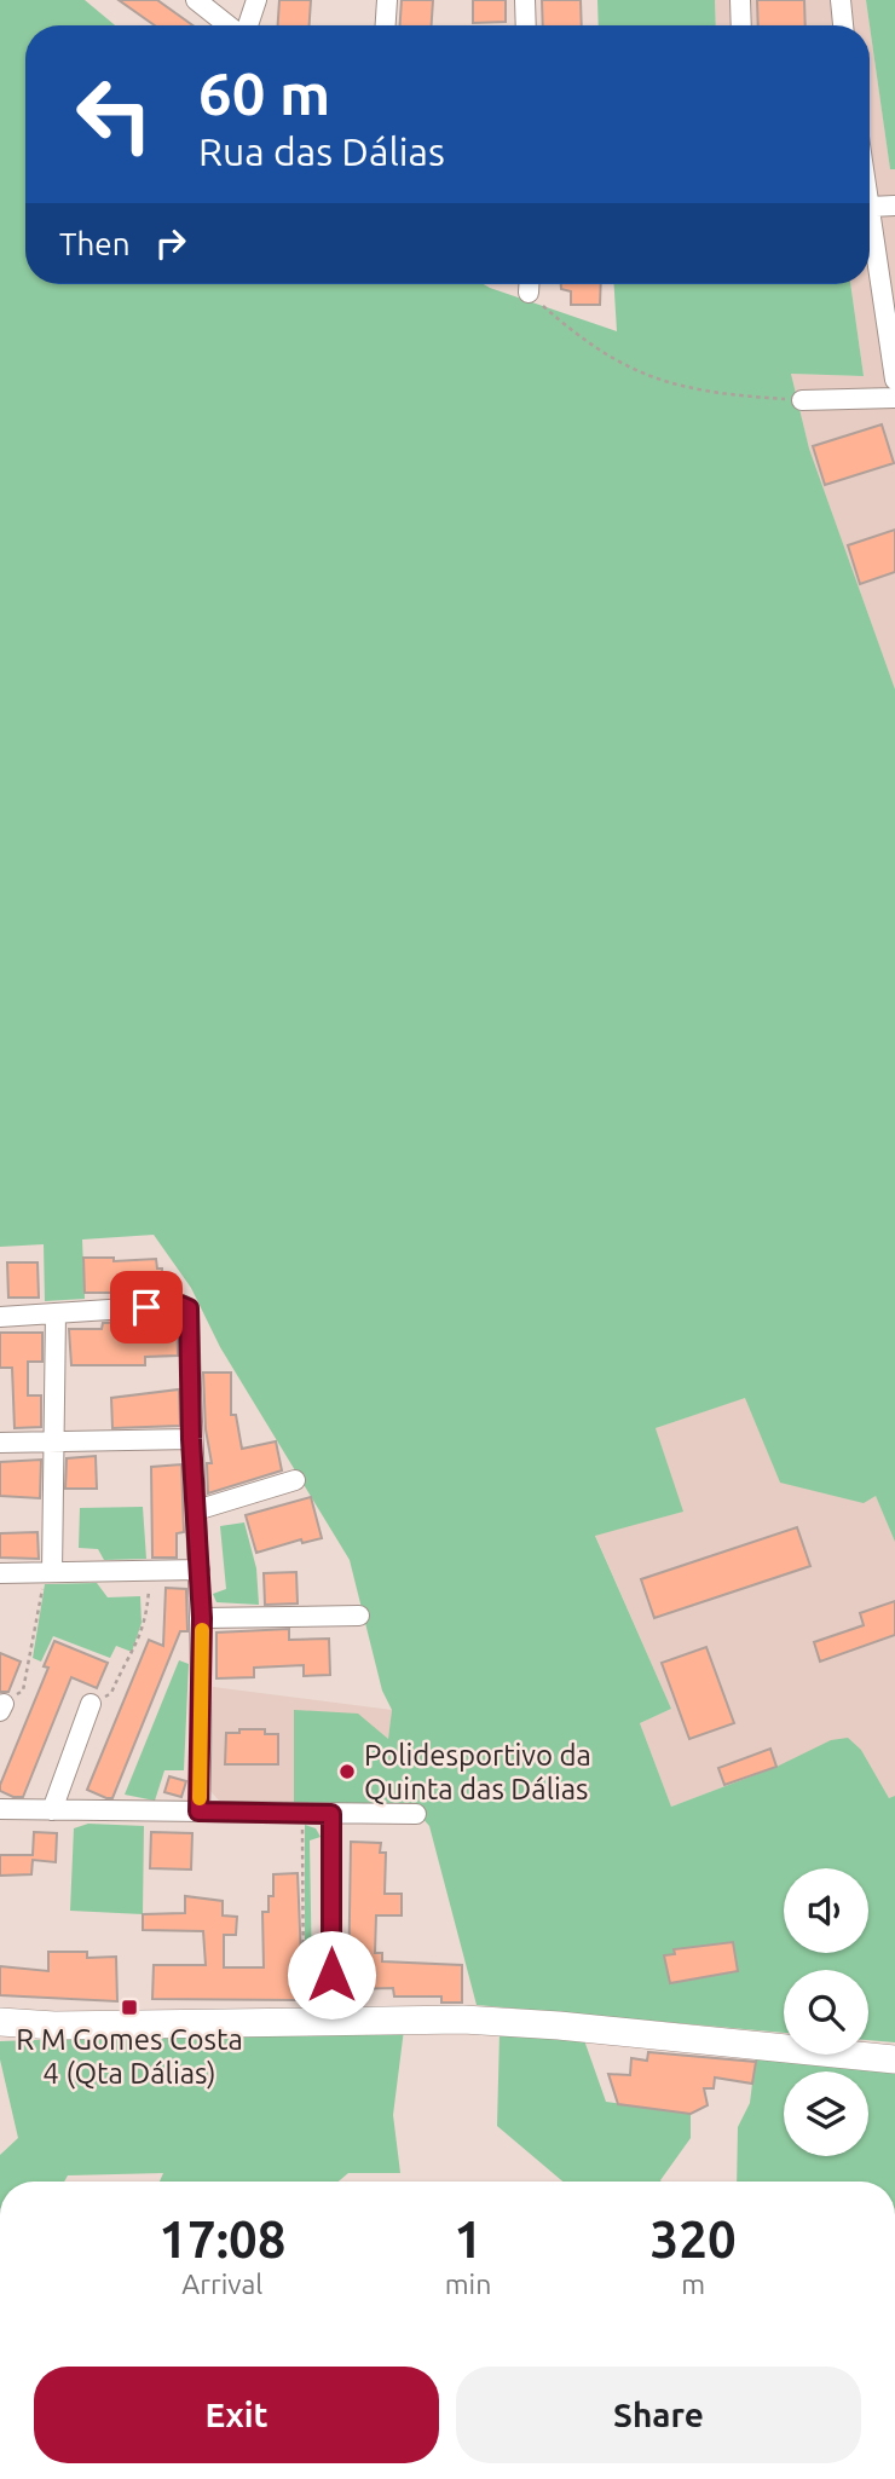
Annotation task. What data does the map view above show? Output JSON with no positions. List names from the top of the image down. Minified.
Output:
{"places":{"other":["Polidesportivo da Quinta das Dálias"],"transit":["R M Gomes Costa 4 (Qta Dálias)"]},"page":{"turn":["60 m","Rua das Dálias"],"then":"Then","eta":["17:08","Arrival","1","min","320","m"],"buttons":["Exit","Share"]}}
